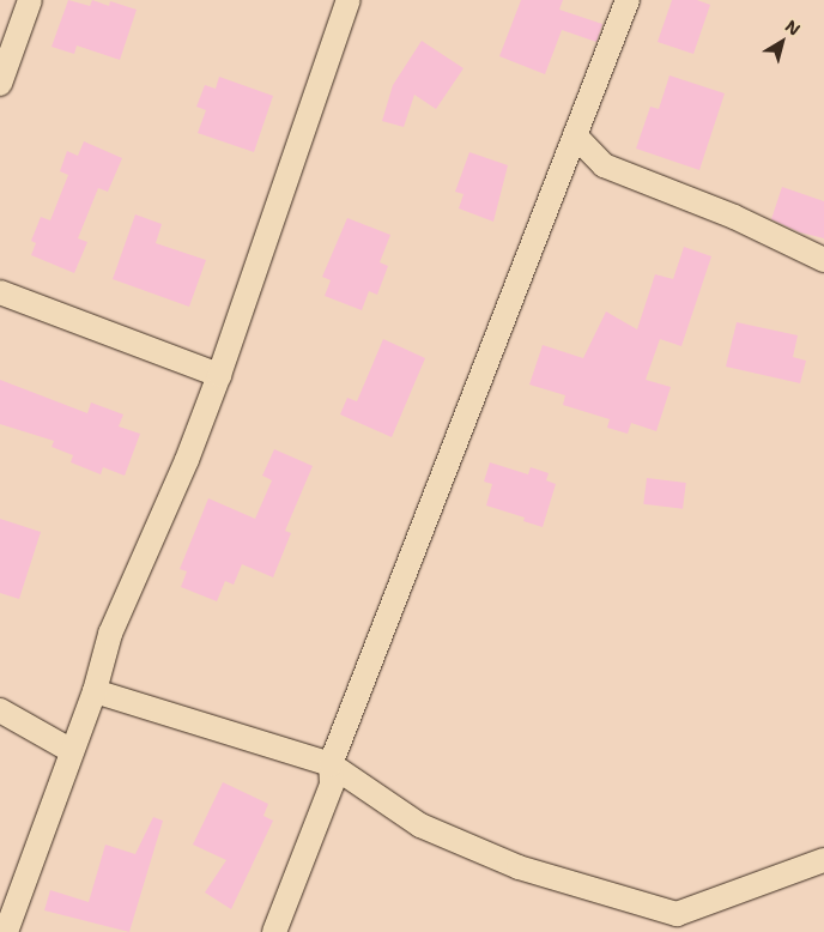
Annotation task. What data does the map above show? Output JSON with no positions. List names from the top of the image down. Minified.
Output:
{"north":"top right"}
